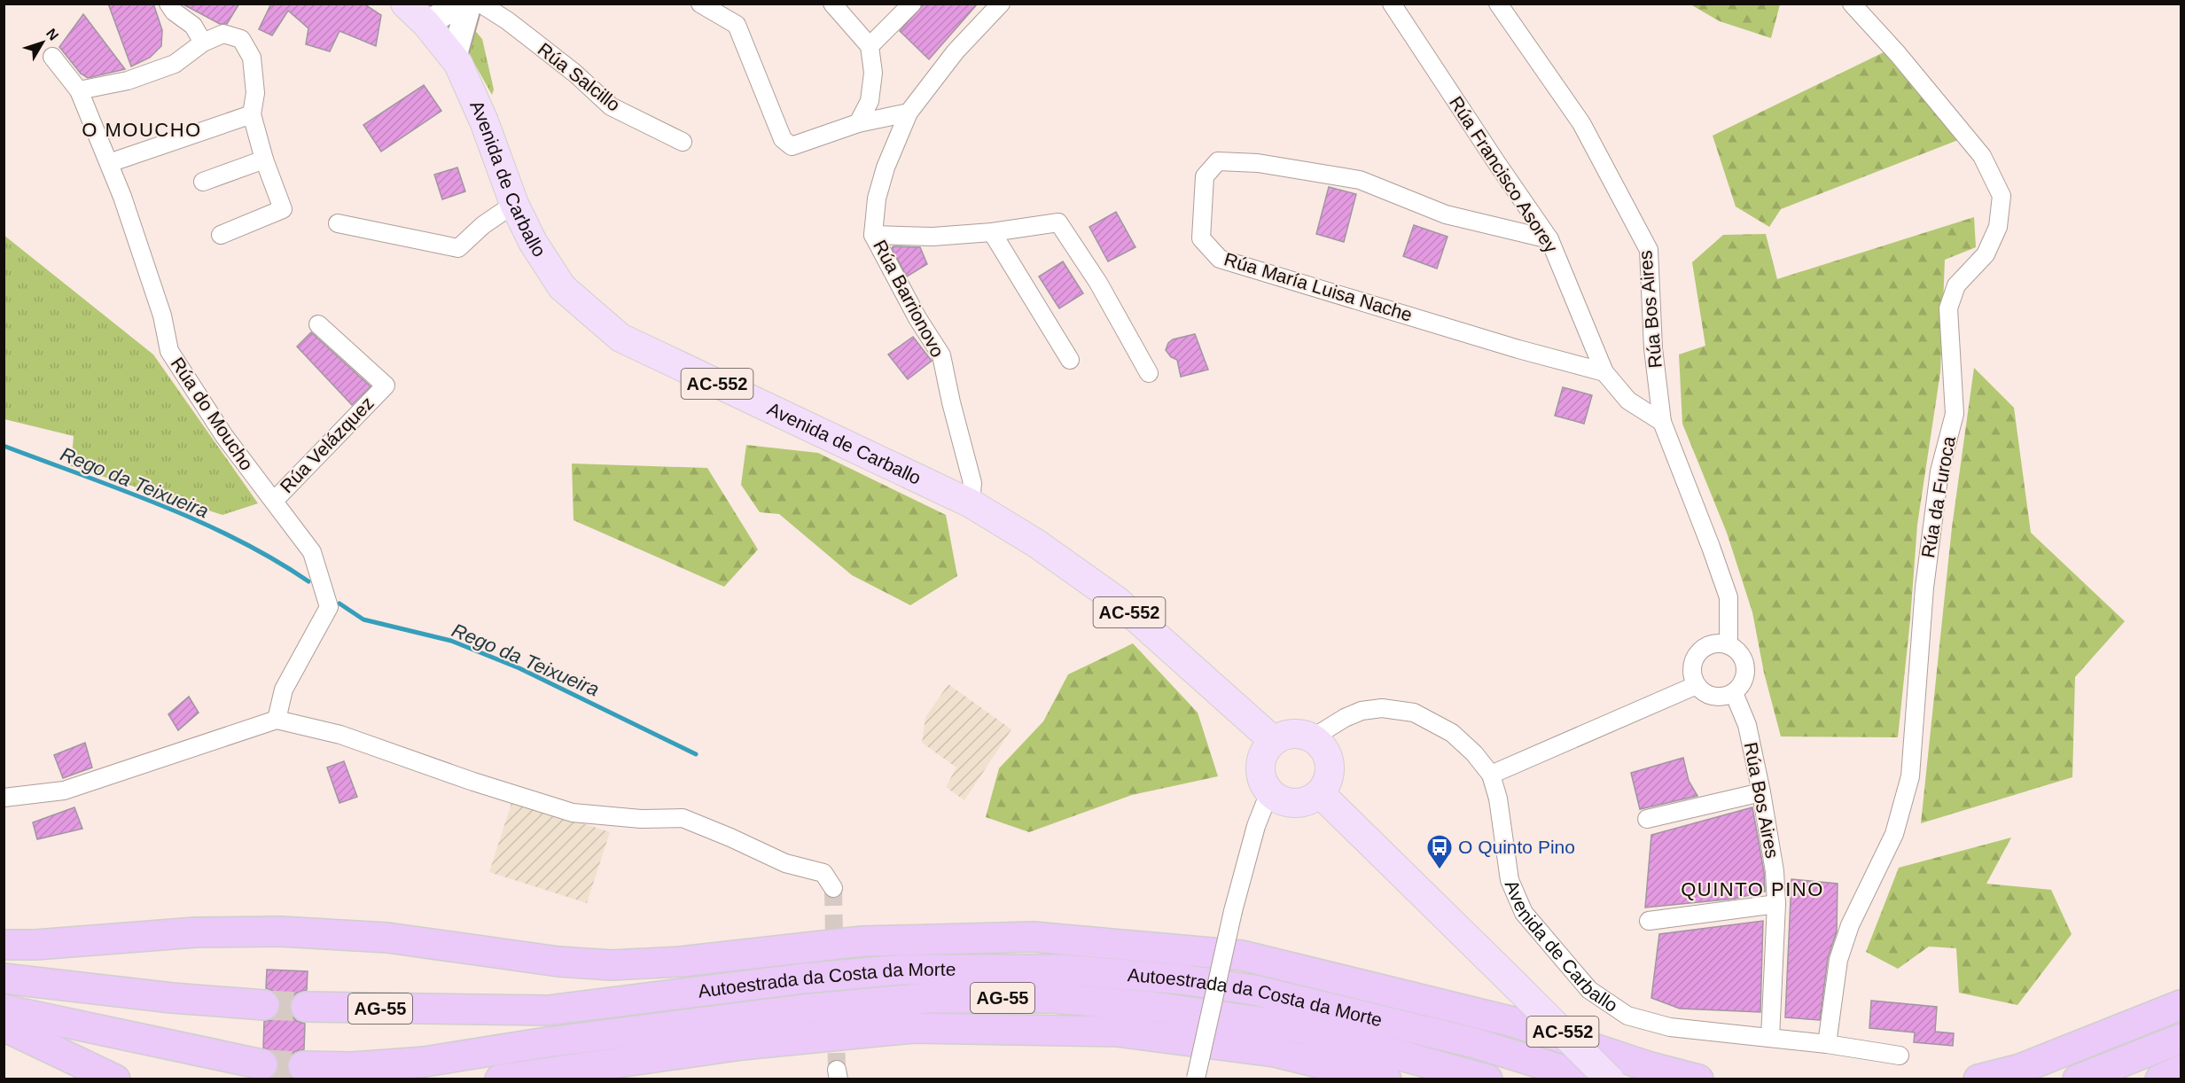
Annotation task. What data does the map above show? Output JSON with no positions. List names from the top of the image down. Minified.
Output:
{"streets":{"highway":["Autoestrada da Costa da Morte","AG-55"],"main road":["Avenida de Carballo","AC-552"],"street":["Rúa Salcillo","Rúa Francisco Asorey","Rúa María Luisa Nache","Rúa Barrionovo","Rúa Bos Aires","Rúa do Moucho","Rúa Velázquez","Rúa da Furoca"]},"crossings":[["Rúa Francisco Asorey","Rúa María Luisa Nache"],["Rúa Francisco Asorey","Rúa Bos Aires"],["Avenida de Carballo","Rúa Barrionovo"],["Avenida de Carballo","Rúa Bos Aires"],["Avenida de Carballo","AC-552"],["Avenida de Carballo","Rúa da Furoca"],["Rúa do Moucho","Rúa Velázquez"]],"districts":["O MOUCHO","QUINTO PINO"],"water":["Rego da Teixueira"],"places":{"bus stop":["O Quinto Pino"]},"north":"top right"}
